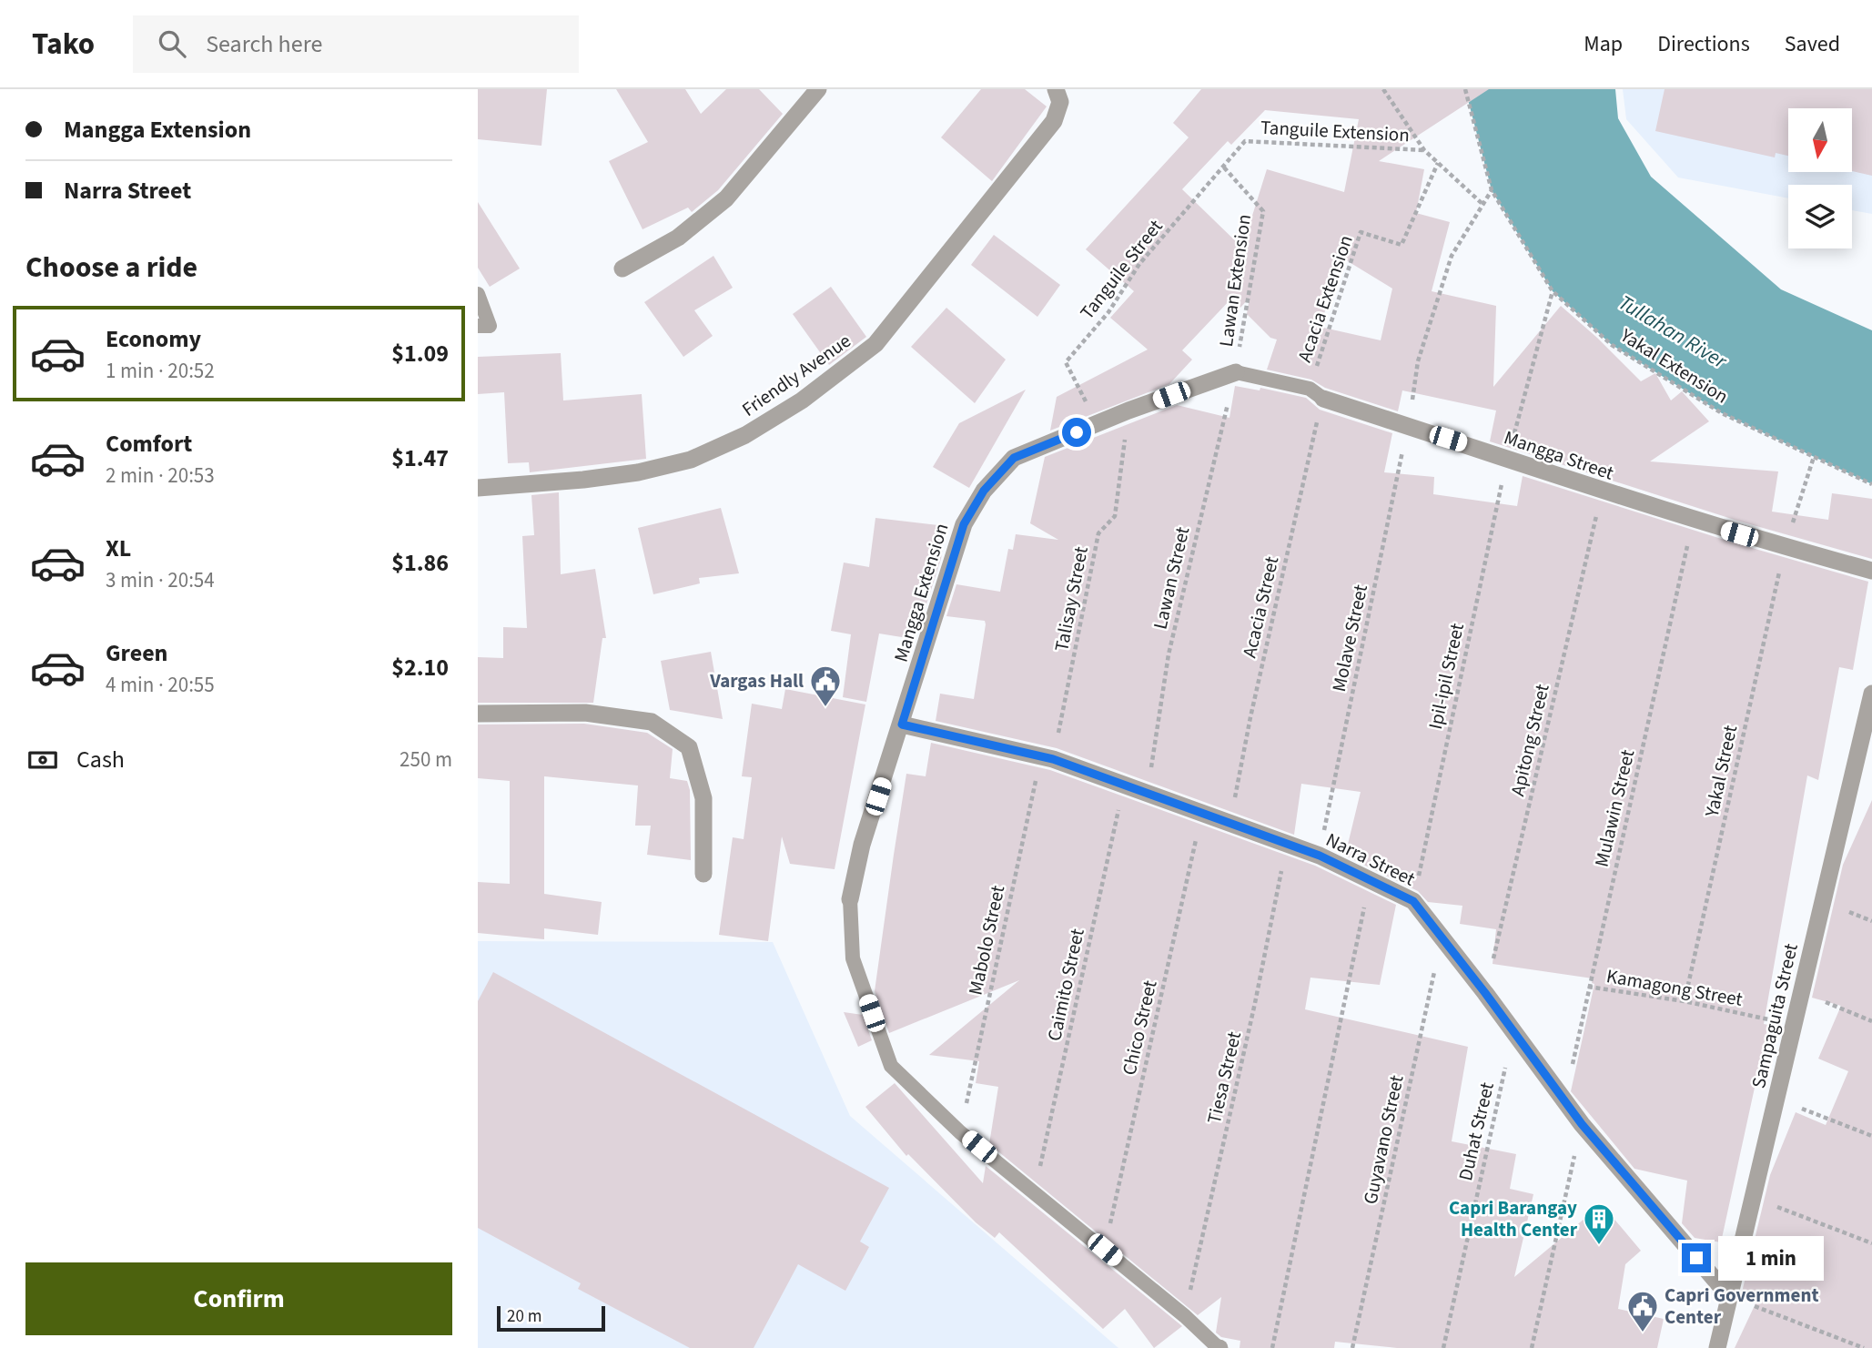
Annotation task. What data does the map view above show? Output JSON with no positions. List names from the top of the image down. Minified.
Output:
{"streets":{"street":["Friendly Avenue","Mangga Street","Mangga Extension","Narra Street","Sampaguita Street"],"path":["Tanguile Extension","Tanguile Street","Lawan Extension","Acacia Extension","Yakal Extension","Lawan Street","Talisay Street","Acacia Street","Molave Street","Ipil-ipil Street","Apitong Street","Yakal Street","Mulawin Street","Mabolo Street","Caimito Street","Kamagong Street","Chico Street","Tiesa Street","Duhat Street","Guyavano Street"]},"crossings":[["Tanguile Extension","Tanguile Street"],["Tanguile Extension","Acacia Extension"],["Tanguile Extension","Molave Street"],["Tanguile Street","Lawan Extension"],["Tanguile Street","Mangga Extension"],["Lawan Extension","Mangga Street"],["Lawan Extension","Lawan Street"],["Lawan Extension","Mangga Extension"],["Acacia Extension","Mangga Street"],["Acacia Extension","Acacia Street"],["Yakal Extension","Molave Street"],["Yakal Extension","Ipil-ipil Street"],["Mangga Street","Lawan Street"],["Mangga Street","Mangga Extension"],["Mangga Street","Acacia Street"],["Mangga Street","Molave Street"],["Mangga Street","Ipil-ipil Street"],["Mangga Street","Apitong Street"],["Mangga Street","Yakal Street"],["Mangga Street","Mulawin Street"],["Lawan Street","Mangga Extension"],["Lawan Street","Narra Street"],["Mangga Extension","Talisay Street"],["Mangga Extension","Narra Street"],["Talisay Street","Narra Street"],["Talisay Street","Mabolo Street"],["Acacia Street","Narra Street"],["Molave Street","Narra Street"],["Ipil-ipil Street","Narra Street"],["Apitong Street","Narra Street"],["Yakal Street","Kamagong Street"],["Mulawin Street","Narra Street"],["Mulawin Street","Kamagong Street"],["Narra Street","Mabolo Street"],["Narra Street","Caimito Street"],["Narra Street","Sampaguita Street"],["Narra Street","Chico Street"],["Narra Street","Tiesa Street"],["Narra Street","Duhat Street"],["Narra Street","Guyavano Street"],["Kamagong Street","Sampaguita Street"]],"water":["Tullahan River"],"places":{"public building":["Vargas Hall","Capri Government Center"],"building":["Capri Barangay Health Center"]},"scale_bar":"20 m","north":"bottom","page":{"header":"Tako","search":"Search here","nav":["Map","Directions","Saved"],"banner":["Mangga Extension","Narra Street"],"heading":"Choose a ride","list":[{"name":"Economy","note":"1 min · 20:52","value":"$1.09"},{"name":"Comfort","note":"2 min · 20:53","value":"$1.47"},{"name":"XL","note":"3 min · 20:54","value":"$1.86"},{"name":"Green","note":"4 min · 20:55","value":"$2.10"}],"pay":["Cash","250 m"],"bubble":"1 min","buttons":"Confirm","scale":"20 m"}}
